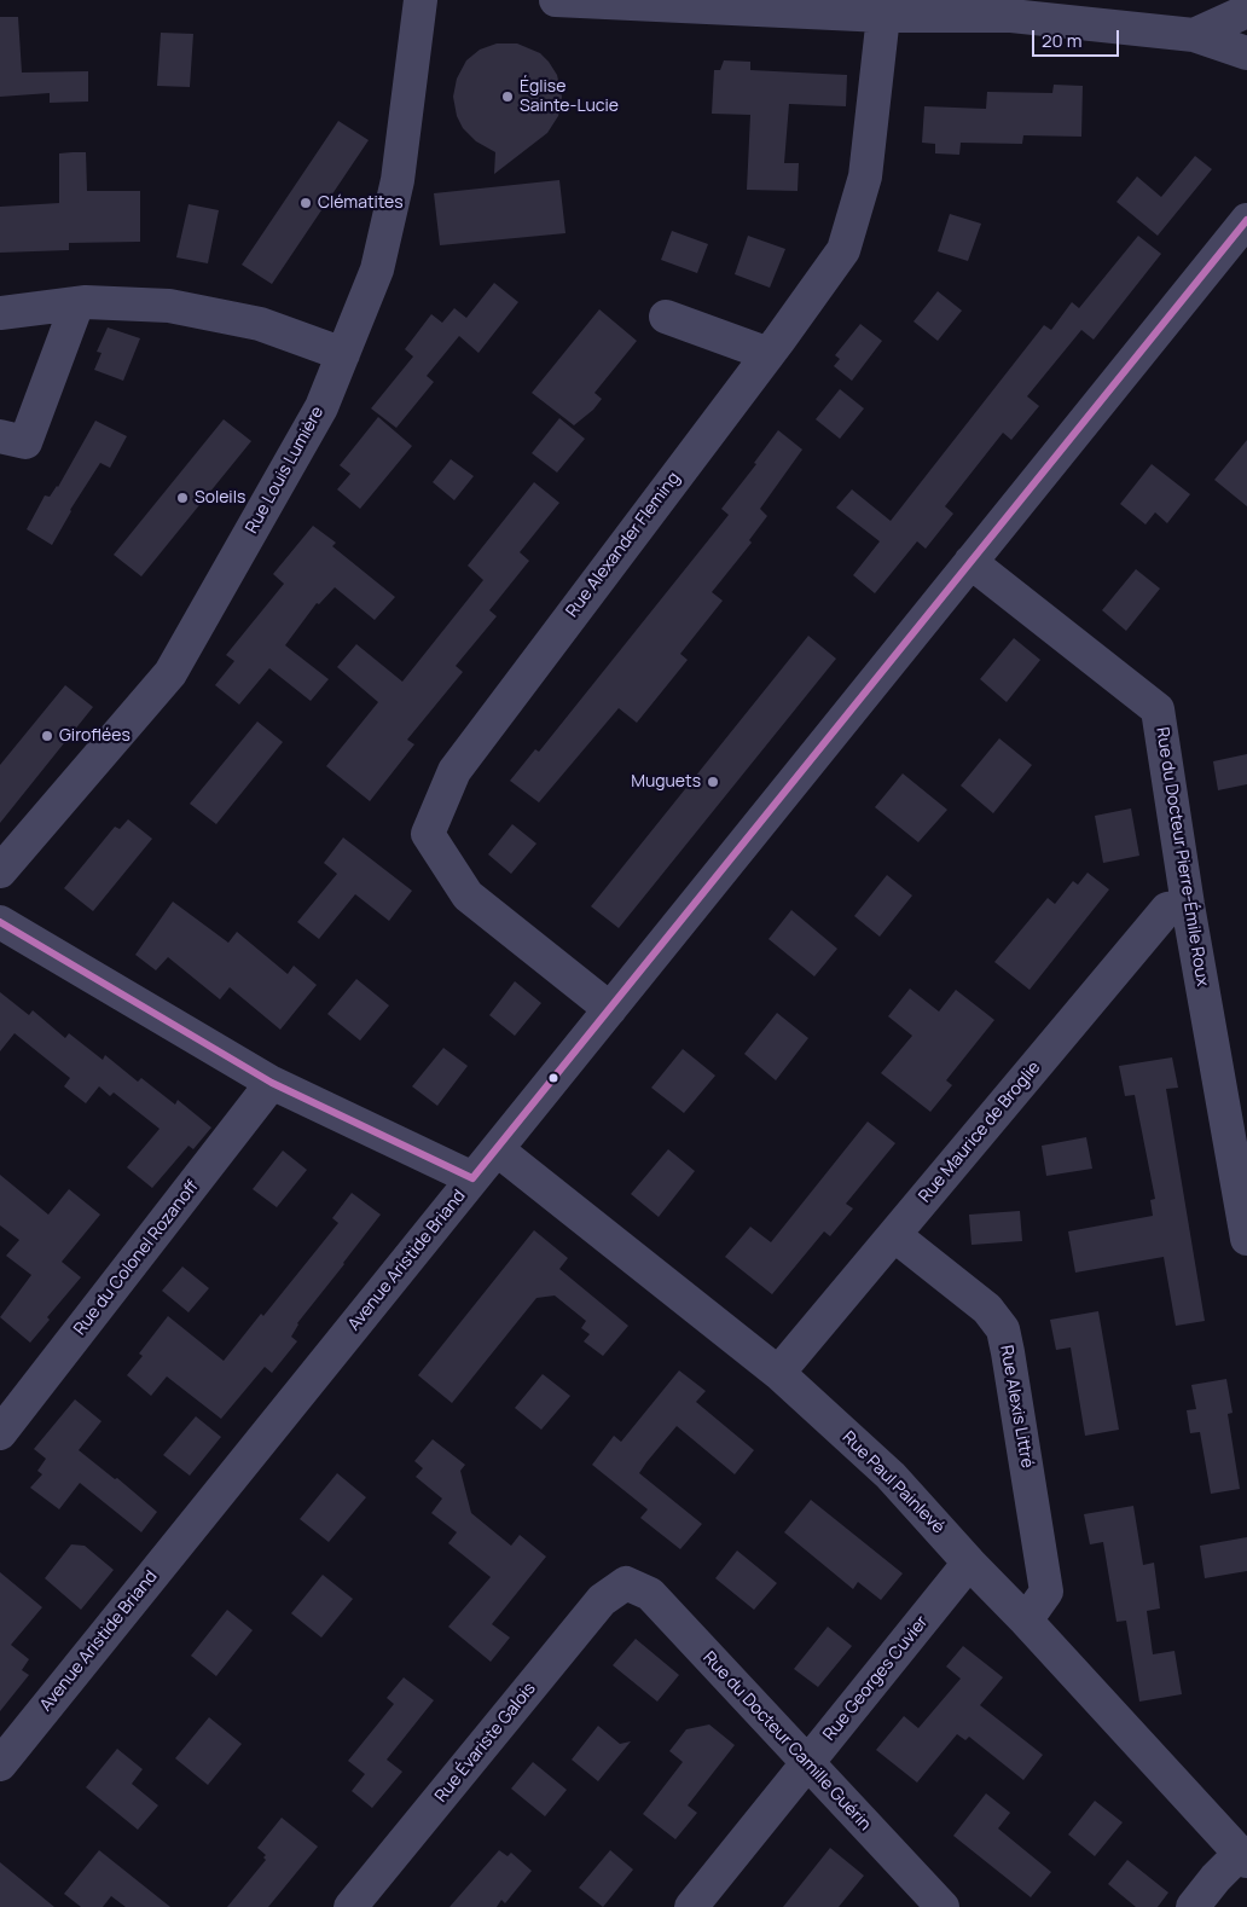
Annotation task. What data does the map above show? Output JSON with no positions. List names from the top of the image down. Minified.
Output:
{"streets":{"street":["Rue Louis Lumière","Rue Alexander Fleming","Rue du Docteur Pierre-Émile Roux","Rue Maurice de Broglie","Rue du Colonel Rozanoff","Avenue Aristide Briand","Rue Alexis Littré","Rue Paul Painlevé","Rue Georges Cuvier","Rue du Docteur Camille Guérin","Rue Évariste Galois"]},"crossings":[["Rue Alexander Fleming","Avenue Aristide Briand"],["Rue du Docteur Pierre-Émile Roux","Rue Maurice de Broglie"],["Rue du Docteur Pierre-Émile Roux","Avenue Aristide Briand"],["Rue Maurice de Broglie","Rue Alexis Littré"],["Rue Maurice de Broglie","Rue Paul Painlevé"],["Avenue Aristide Briand","Rue Paul Painlevé"],["Rue Alexis Littré","Rue Paul Painlevé"],["Rue Paul Painlevé","Rue Georges Cuvier"],["Rue Georges Cuvier","Rue du Docteur Camille Guérin"],["Rue du Docteur Camille Guérin","Rue Évariste Galois"]],"places":["Église Sainte-Lucie","Clématites","Soleils","Giroflées","Muguets"],"scale_bar":"20 m"}
